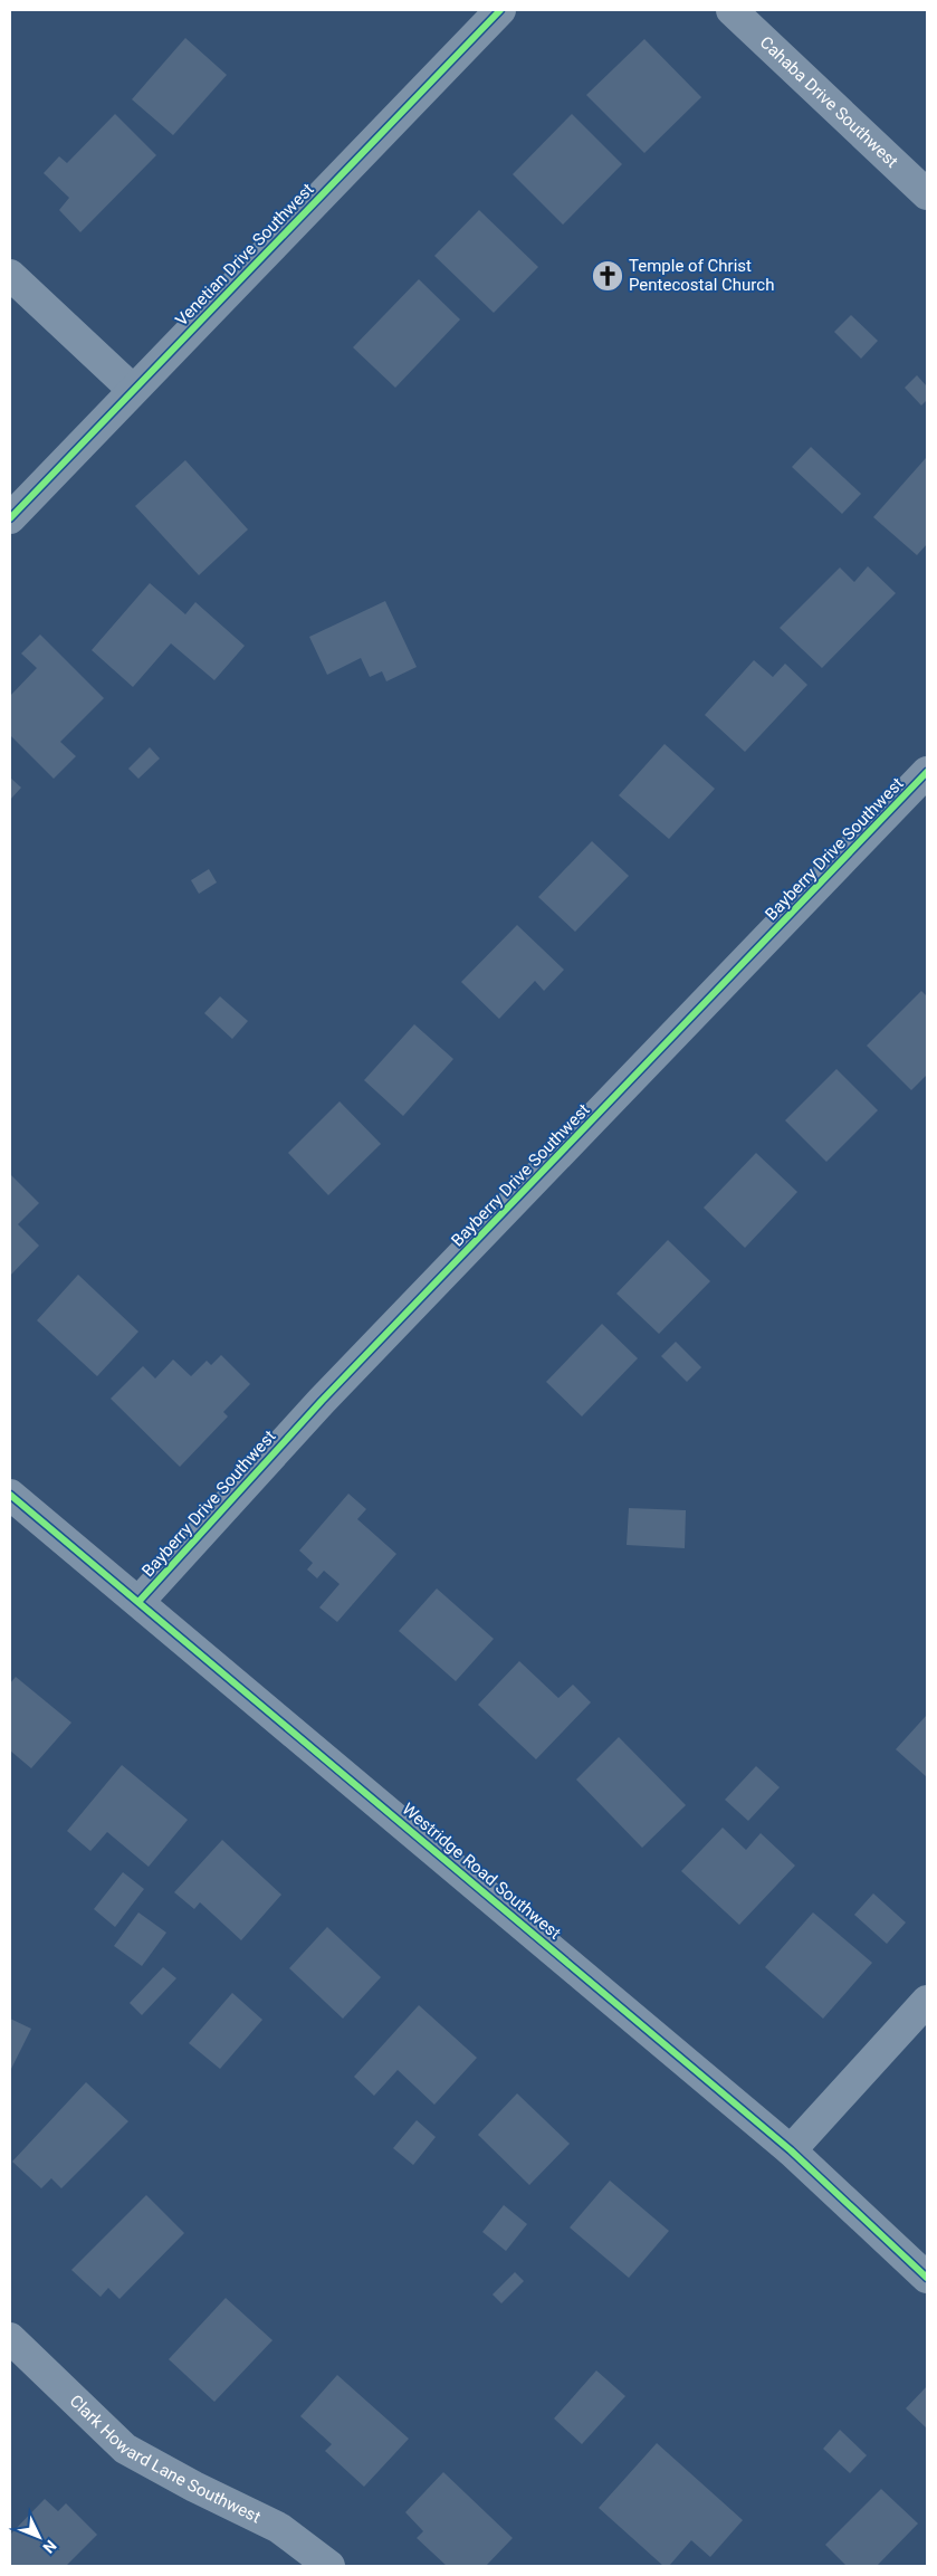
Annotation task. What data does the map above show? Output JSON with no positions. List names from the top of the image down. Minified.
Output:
{"streets":{"street":["Cahaba Drive Southwest","Venetian Drive Southwest","Bayberry Drive Southwest","Westridge Road Southwest","Clark Howard Lane Southwest"]},"crossings":[["Bayberry Drive Southwest","Westridge Road Southwest"]],"places":{"church":["Temple of Christ Pentecostal Church"]},"north":"bottom right"}
